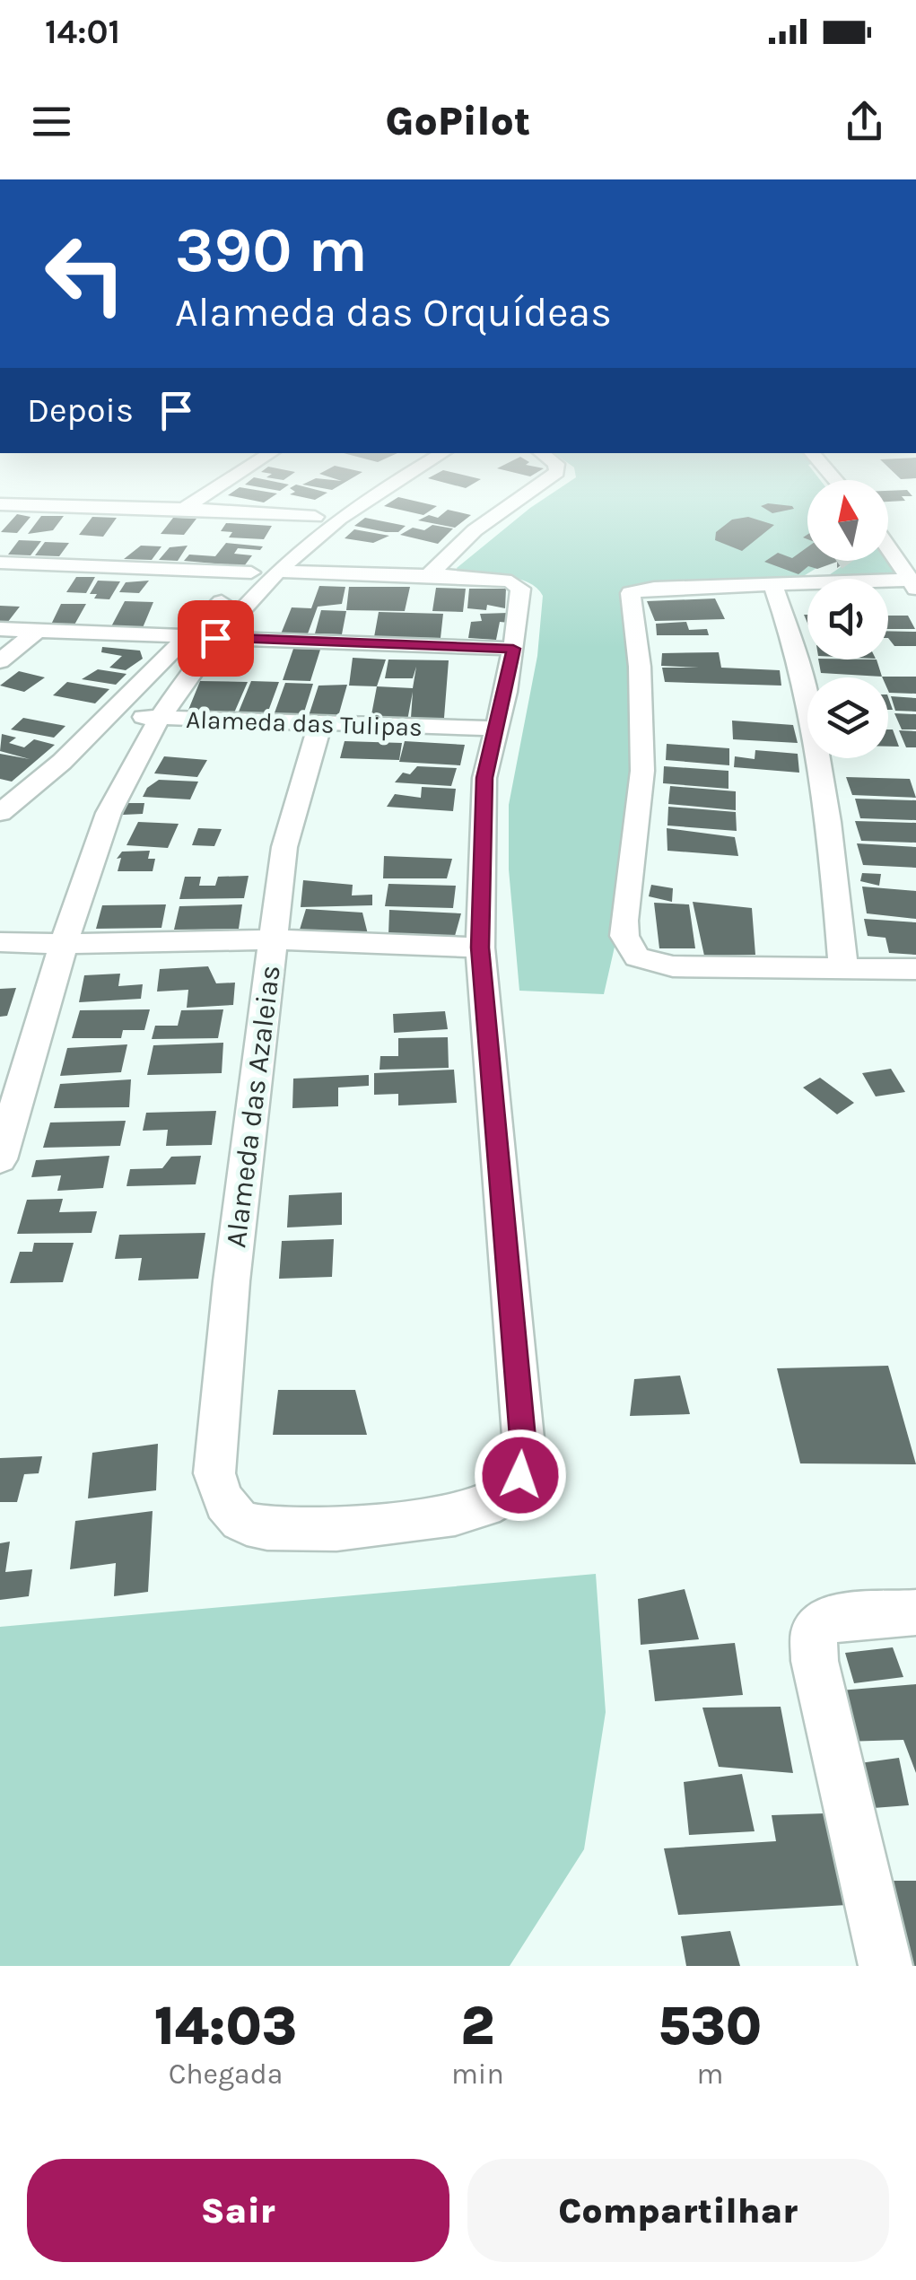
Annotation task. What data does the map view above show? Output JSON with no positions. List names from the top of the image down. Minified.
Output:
{"streets":{"street":["Alameda das Tulipas","Alameda das Azaleias"]},"crossings":[["Alameda das Tulipas","Alameda das Azaleias"]],"north":"top","page":{"status":"14:01","header":"GoPilot","turn":["390 m","Alameda das Orquídeas"],"then":"Depois","eta":["14:03","Chegada","2","min","530","m"],"buttons":["Sair","Compartilhar"]}}
